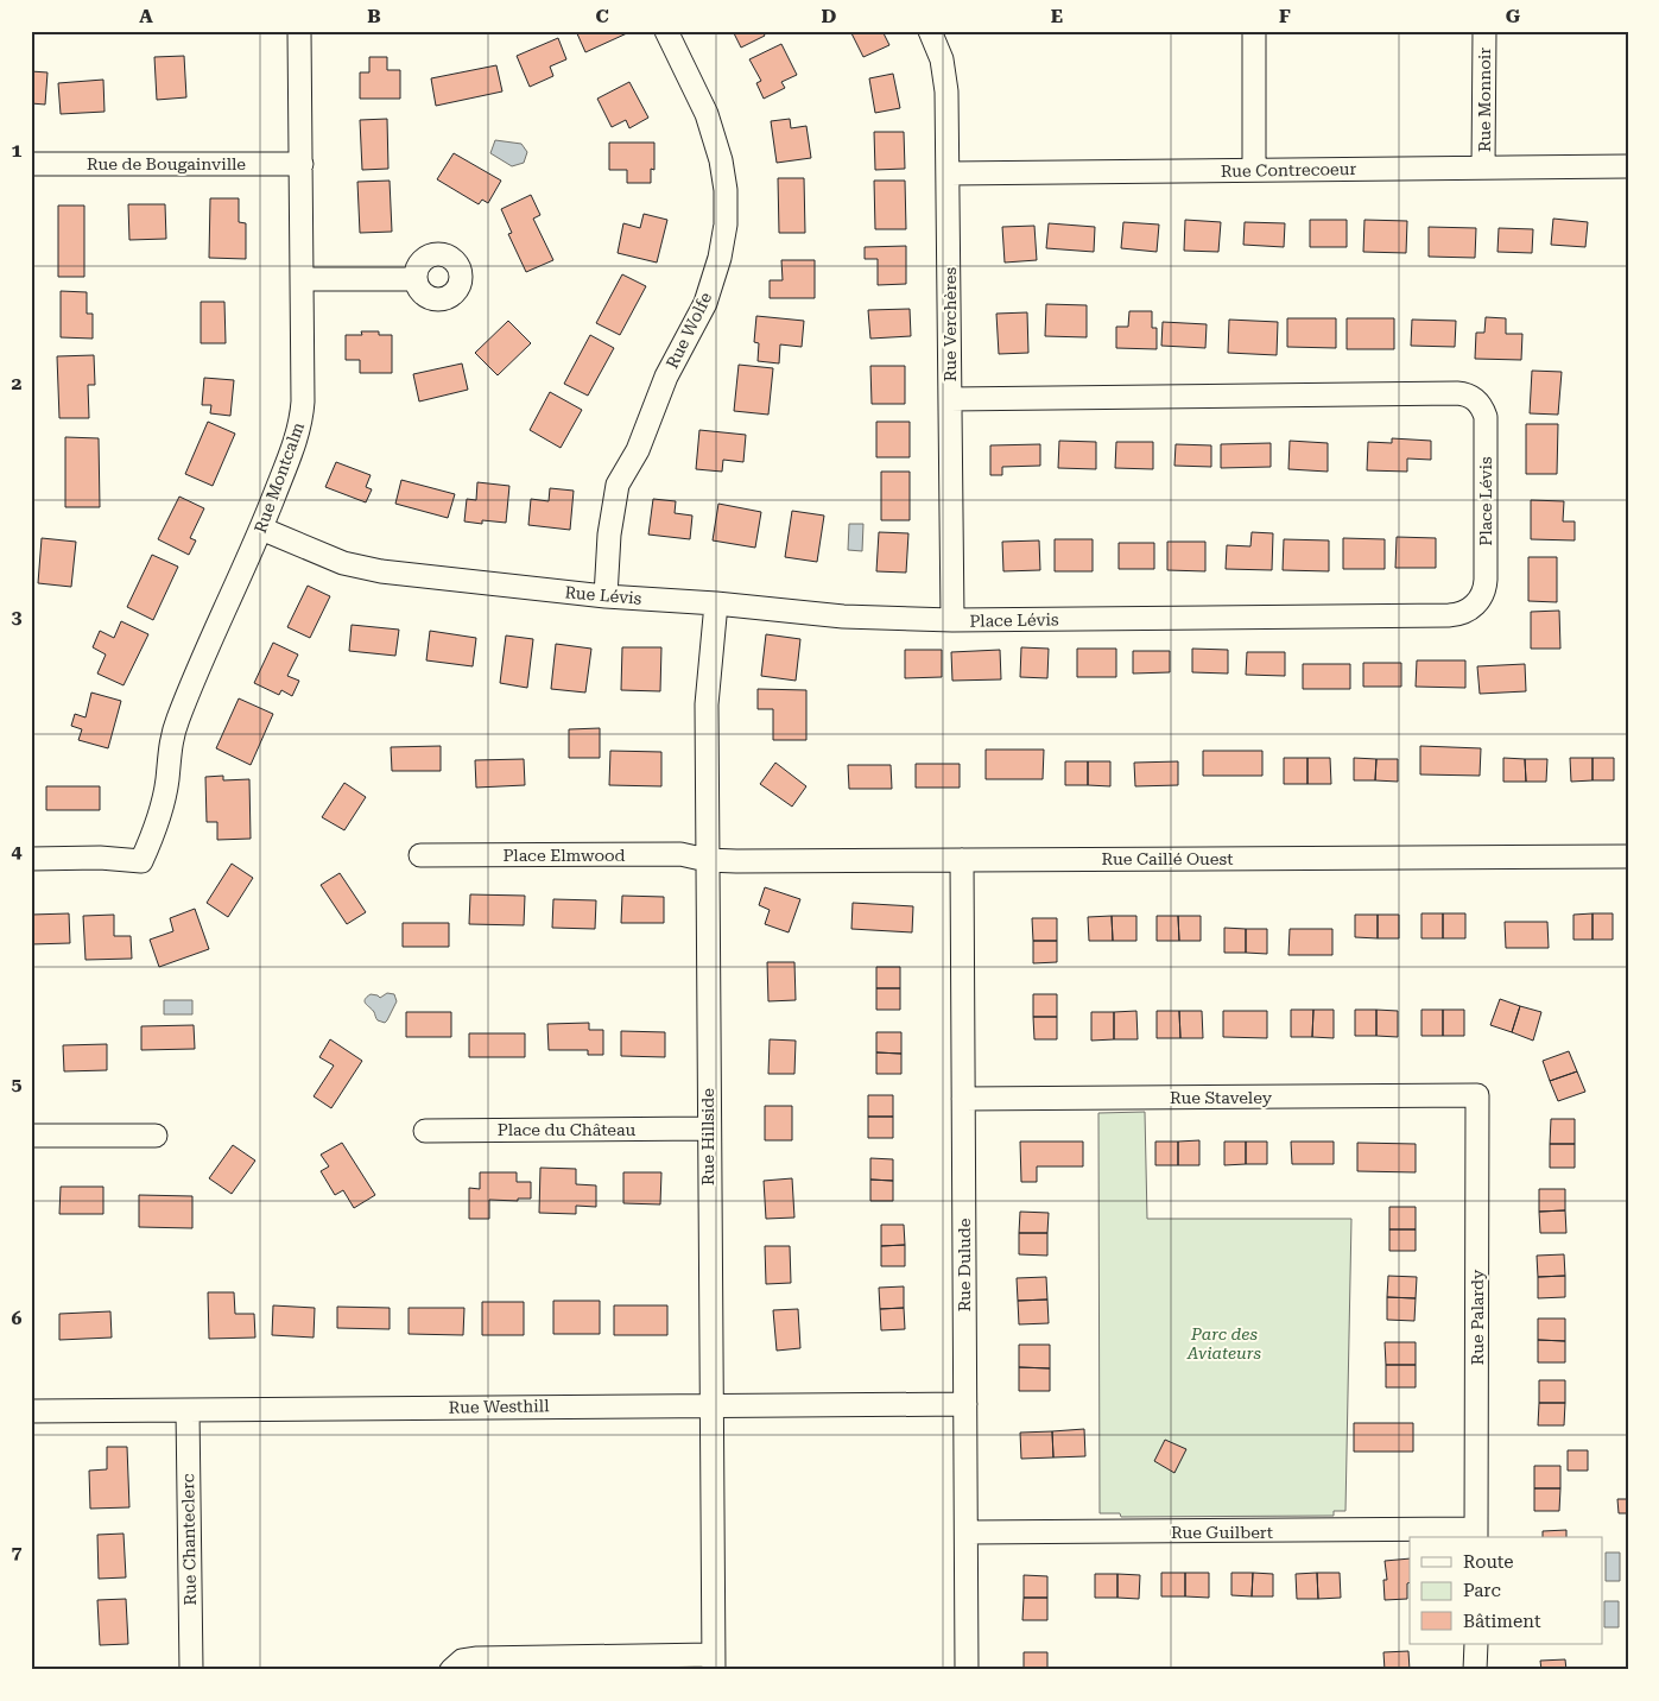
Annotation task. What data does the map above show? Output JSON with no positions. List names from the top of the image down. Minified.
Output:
{"streets":{"street":["Rue Monnoir","Rue de Bougainville","Rue Contrecoeur","Rue Verchères","Rue Wolfe","Rue Montcalm","Place Lévis","Rue Lévis","Place Elmwood","Rue Caillé Ouest","Rue Staveley","Place du Château","Rue Hillside","Rue Dulude","Rue Palardy","Rue Westhill","Rue Guilbert","Rue Chanteclerc"]},"crossings":[["Rue Monnoir","Rue Contrecoeur"],["Rue de Bougainville","Rue Montcalm"],["Rue Contrecoeur","Rue Verchères"],["Rue Verchères","Place Lévis"],["Rue Verchères","Rue Lévis"],["Rue Wolfe","Rue Lévis"],["Rue Montcalm","Rue Lévis"],["Place Lévis","Rue Lévis"],["Rue Lévis","Rue Hillside"],["Place Elmwood","Rue Caillé Ouest"],["Place Elmwood","Rue Hillside"],["Rue Caillé Ouest","Rue Hillside"],["Rue Caillé Ouest","Rue Dulude"],["Rue Staveley","Rue Dulude"],["Rue Staveley","Rue Palardy"],["Place du Château","Rue Hillside"],["Rue Hillside","Rue Westhill"],["Rue Dulude","Rue Westhill"],["Rue Dulude","Rue Guilbert"],["Rue Palardy","Rue Guilbert"],["Rue Westhill","Rue Chanteclerc"]],"parks":["Parc des Aviateurs"],"legend":["Route","Parc","Bâtiment"],"grid":{"columns":["A","B","C","D","E","F","G"],"rows":["1","2","3","4","5","6","7"]}}
